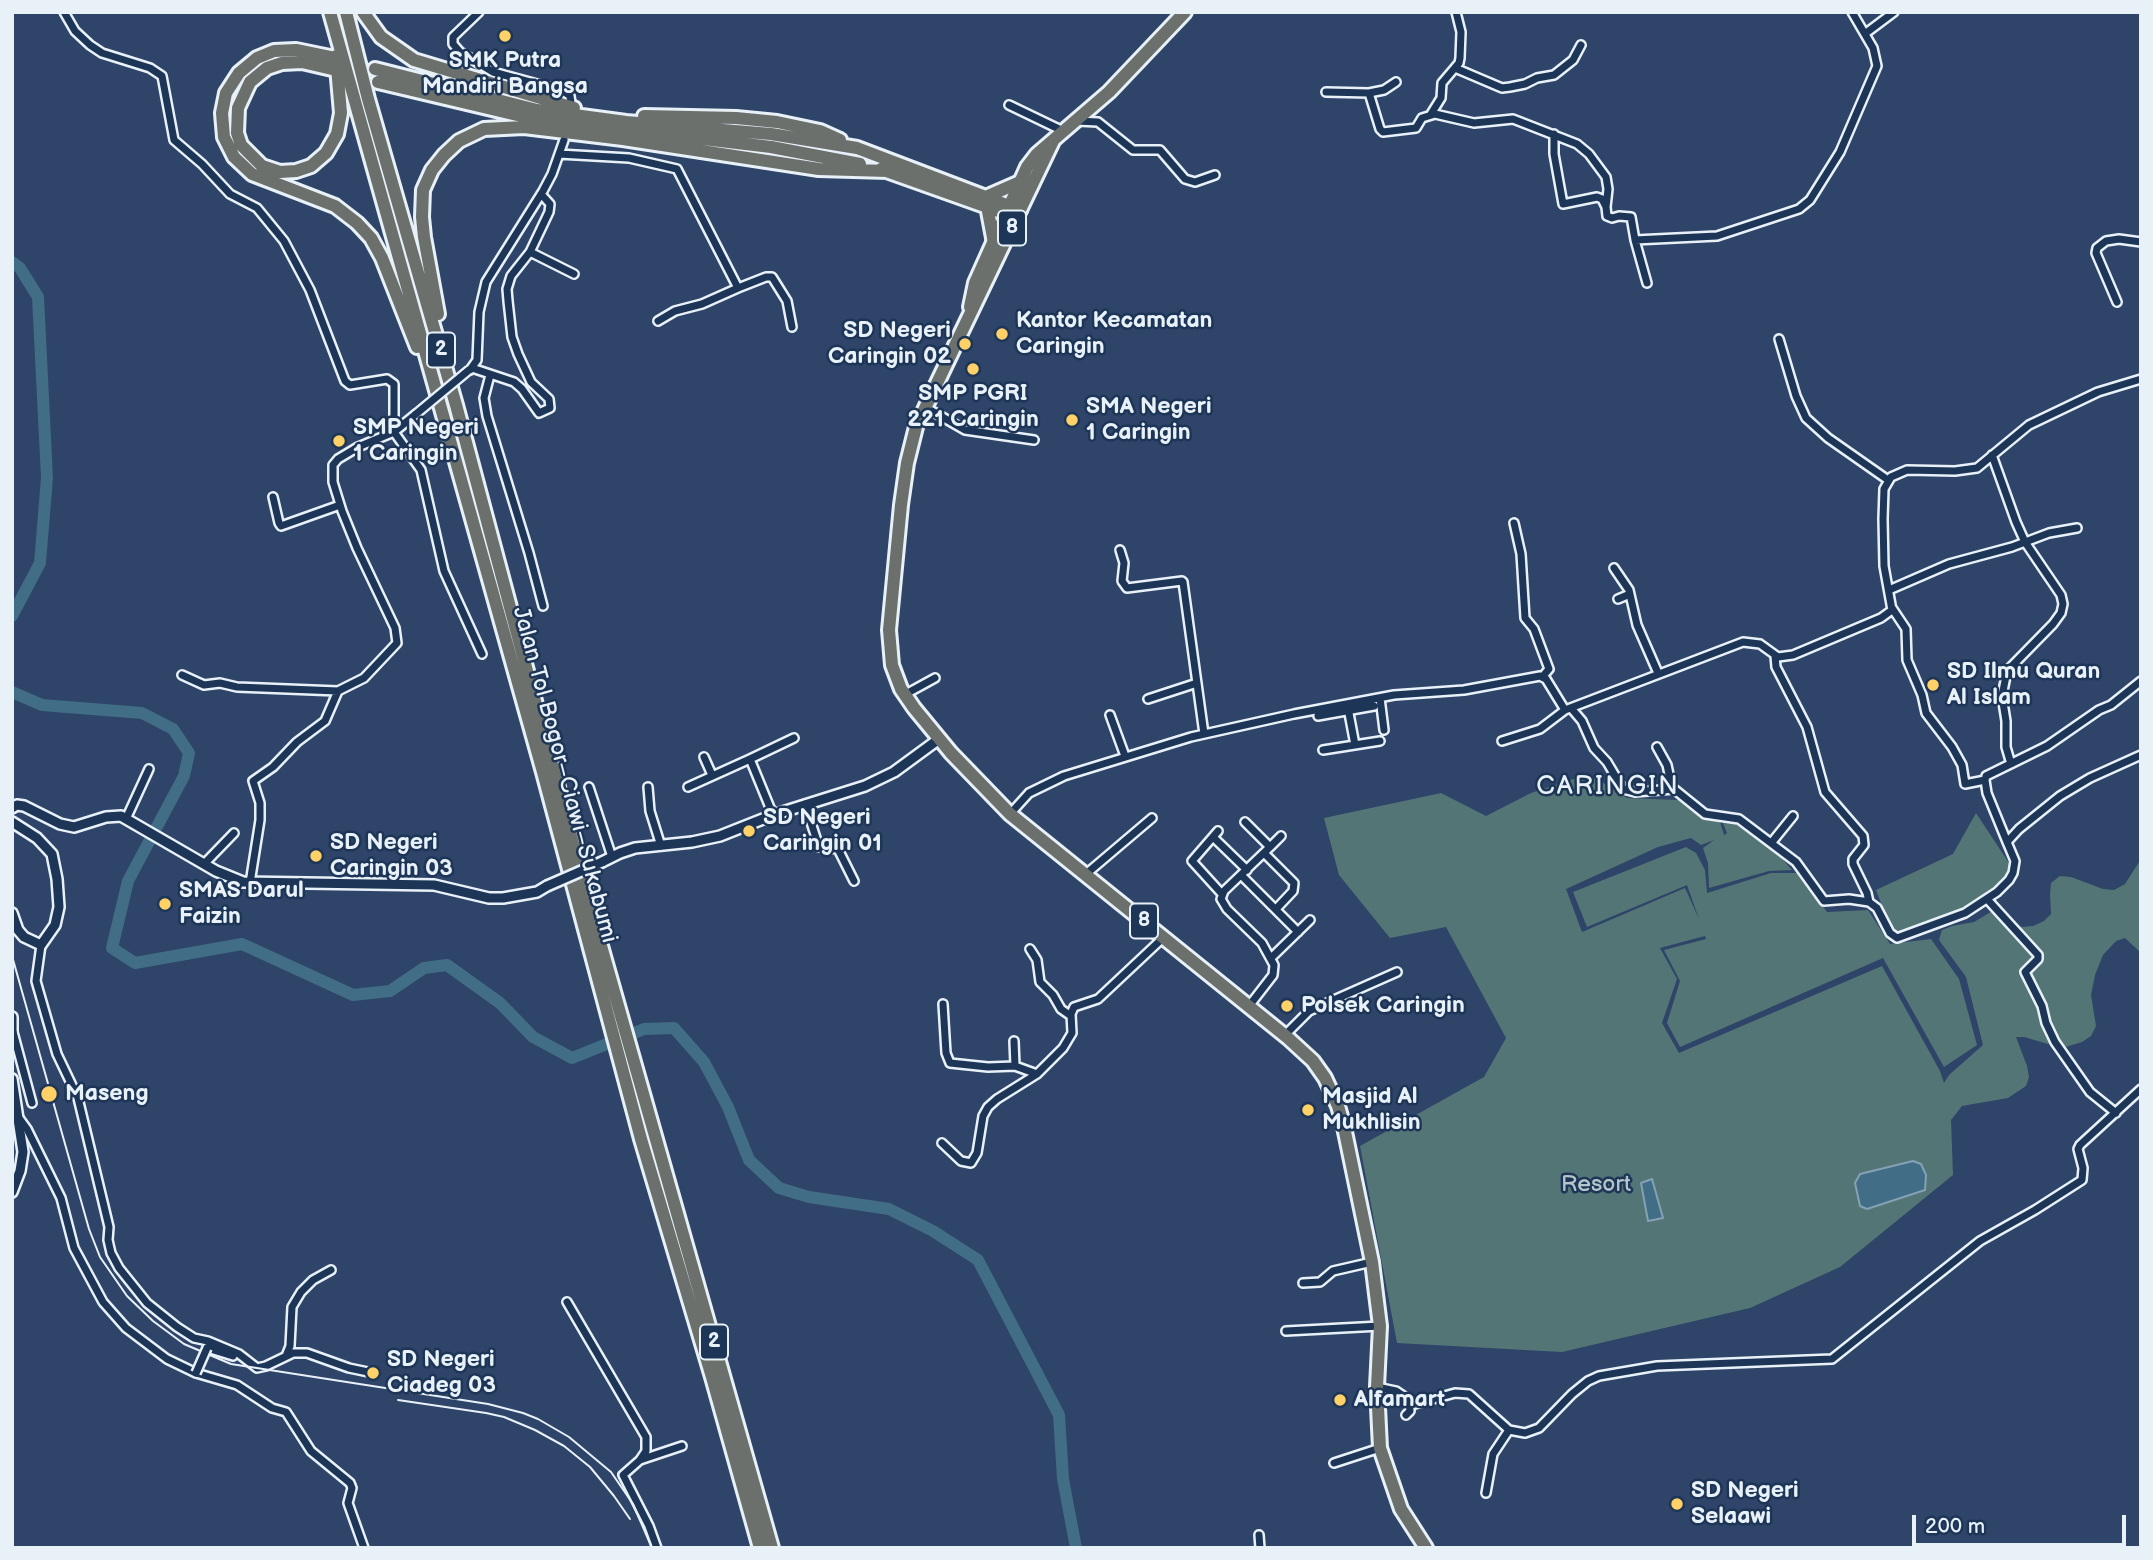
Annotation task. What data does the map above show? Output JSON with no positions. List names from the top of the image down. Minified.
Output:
{"streets":{"highway":["8","2","Jalan Tol Bogor–Ciawi–Sukabumi"]},"districts":["CARINGIN"],"parks":["Resort"],"places":["SMK Putra Mandiri Bangsa","Kantor Kecamatan Caringin","SD Negeri Caringin 02","SMP PGRI 221 Caringin","SMA Negeri 1 Caringin","SMP Negeri 1 Caringin","SD Ilmu Quran Al Islam","SD Negeri Caringin 01","SD Negeri Caringin 03","SMAS Darul Faizin","Polsek Caringin","Maseng","Masjid Al Mukhlisin","SD Negeri Ciadeg 03","Alfamart","SD Negeri Selaawi"],"scale_bar":"200 m"}
